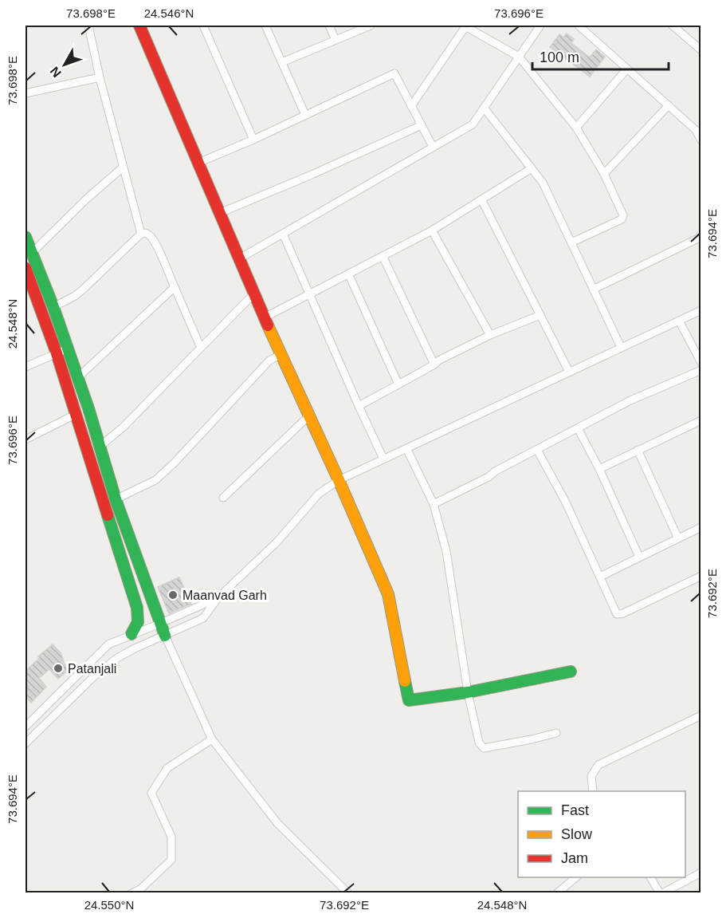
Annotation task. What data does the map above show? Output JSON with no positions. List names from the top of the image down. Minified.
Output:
{"places":["Maanvad Garh","Patanjali"],"legend":["Fast","Slow","Jam"],"scale_bar":"100 m","north":"bottom left","coordinates":["73.698°E","24.546°N","73.696°E","73.694°E","24.548°N","73.692°E","24.550°N"]}
